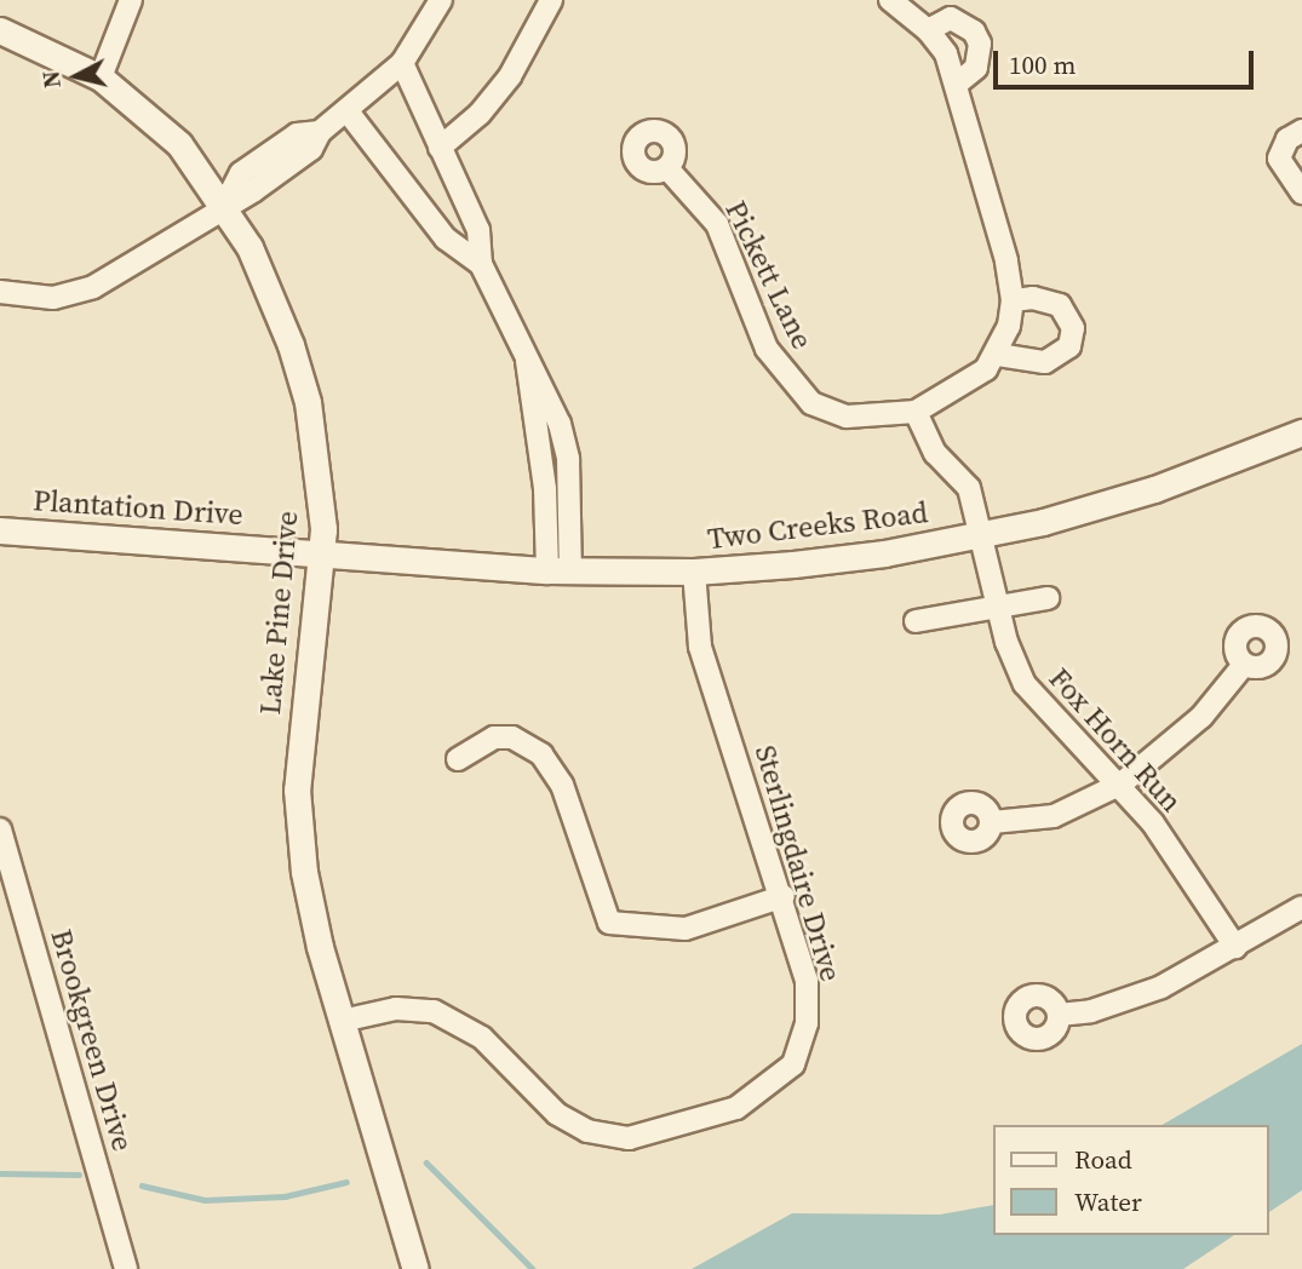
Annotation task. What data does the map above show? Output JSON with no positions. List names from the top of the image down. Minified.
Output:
{"streets":{"street":["Pickett Lane","Plantation Drive","Two Creeks Road","Lake Pine Drive","Fox Horn Run","Sterlingdaire Drive","Brookgreen Drive"]},"crossings":[["Pickett Lane","Fox Horn Run"],["Plantation Drive","Two Creeks Road"],["Plantation Drive","Lake Pine Drive"],["Two Creeks Road","Lake Pine Drive"],["Two Creeks Road","Fox Horn Run"],["Two Creeks Road","Sterlingdaire Drive"],["Lake Pine Drive","Sterlingdaire Drive"]],"legend":["Road","Water"],"scale_bar":"100 m","north":"left"}
